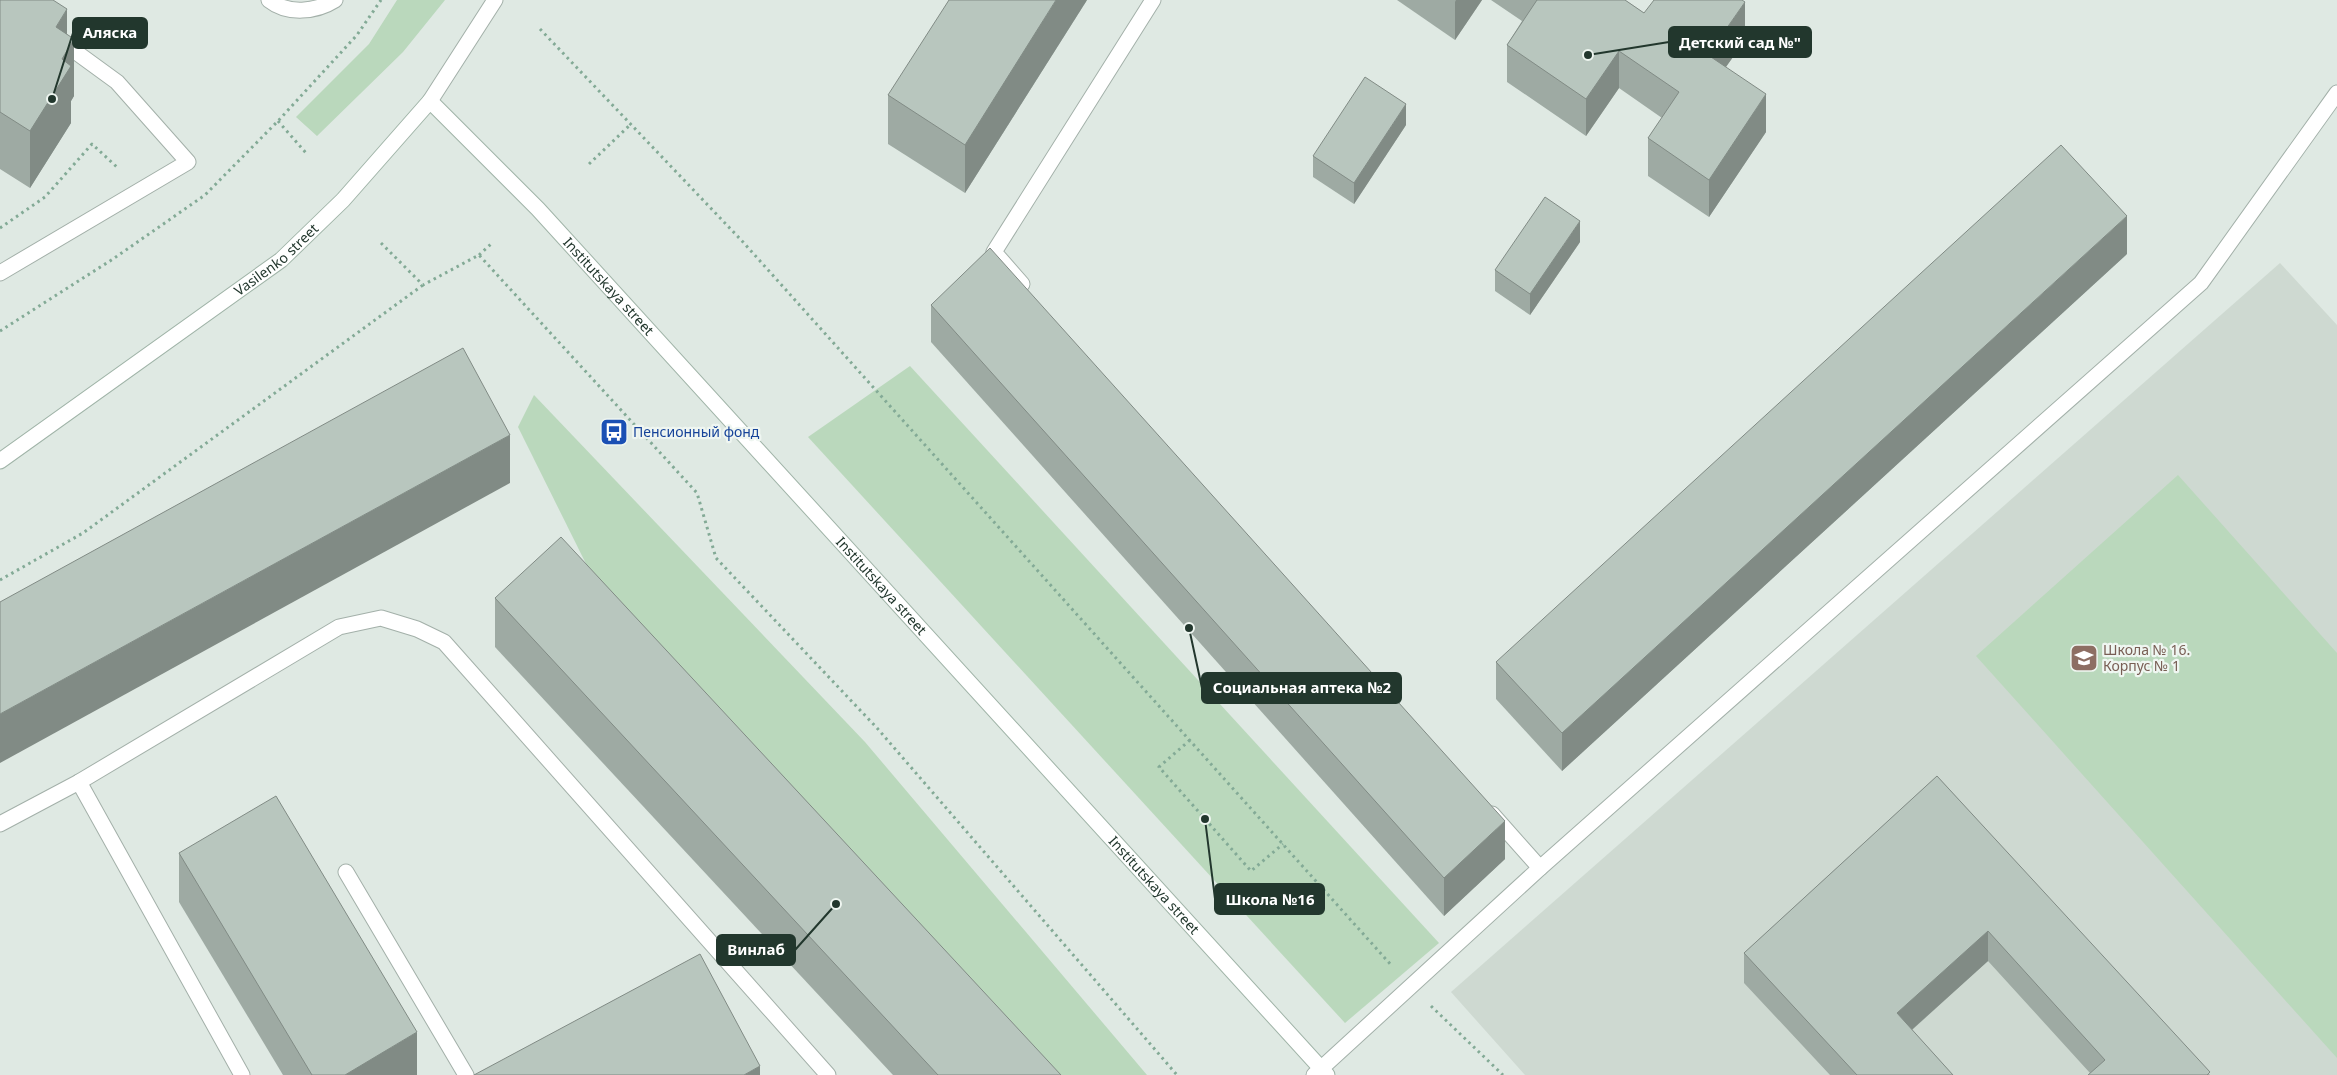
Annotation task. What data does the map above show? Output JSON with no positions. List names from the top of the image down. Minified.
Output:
{"streets":{"main road":["Vasilenko street","Institutskaya street"]},"crossings":[["Vasilenko street","Institutskaya street"]],"places":{"other":["Детский сад №\"","Аляска","Социальная аптека №2","Школа №16","Винлаб"],"bus stop":["Пенсионный фонд"],"school or university":["Школа № 16. Корпус № 1"]}}
